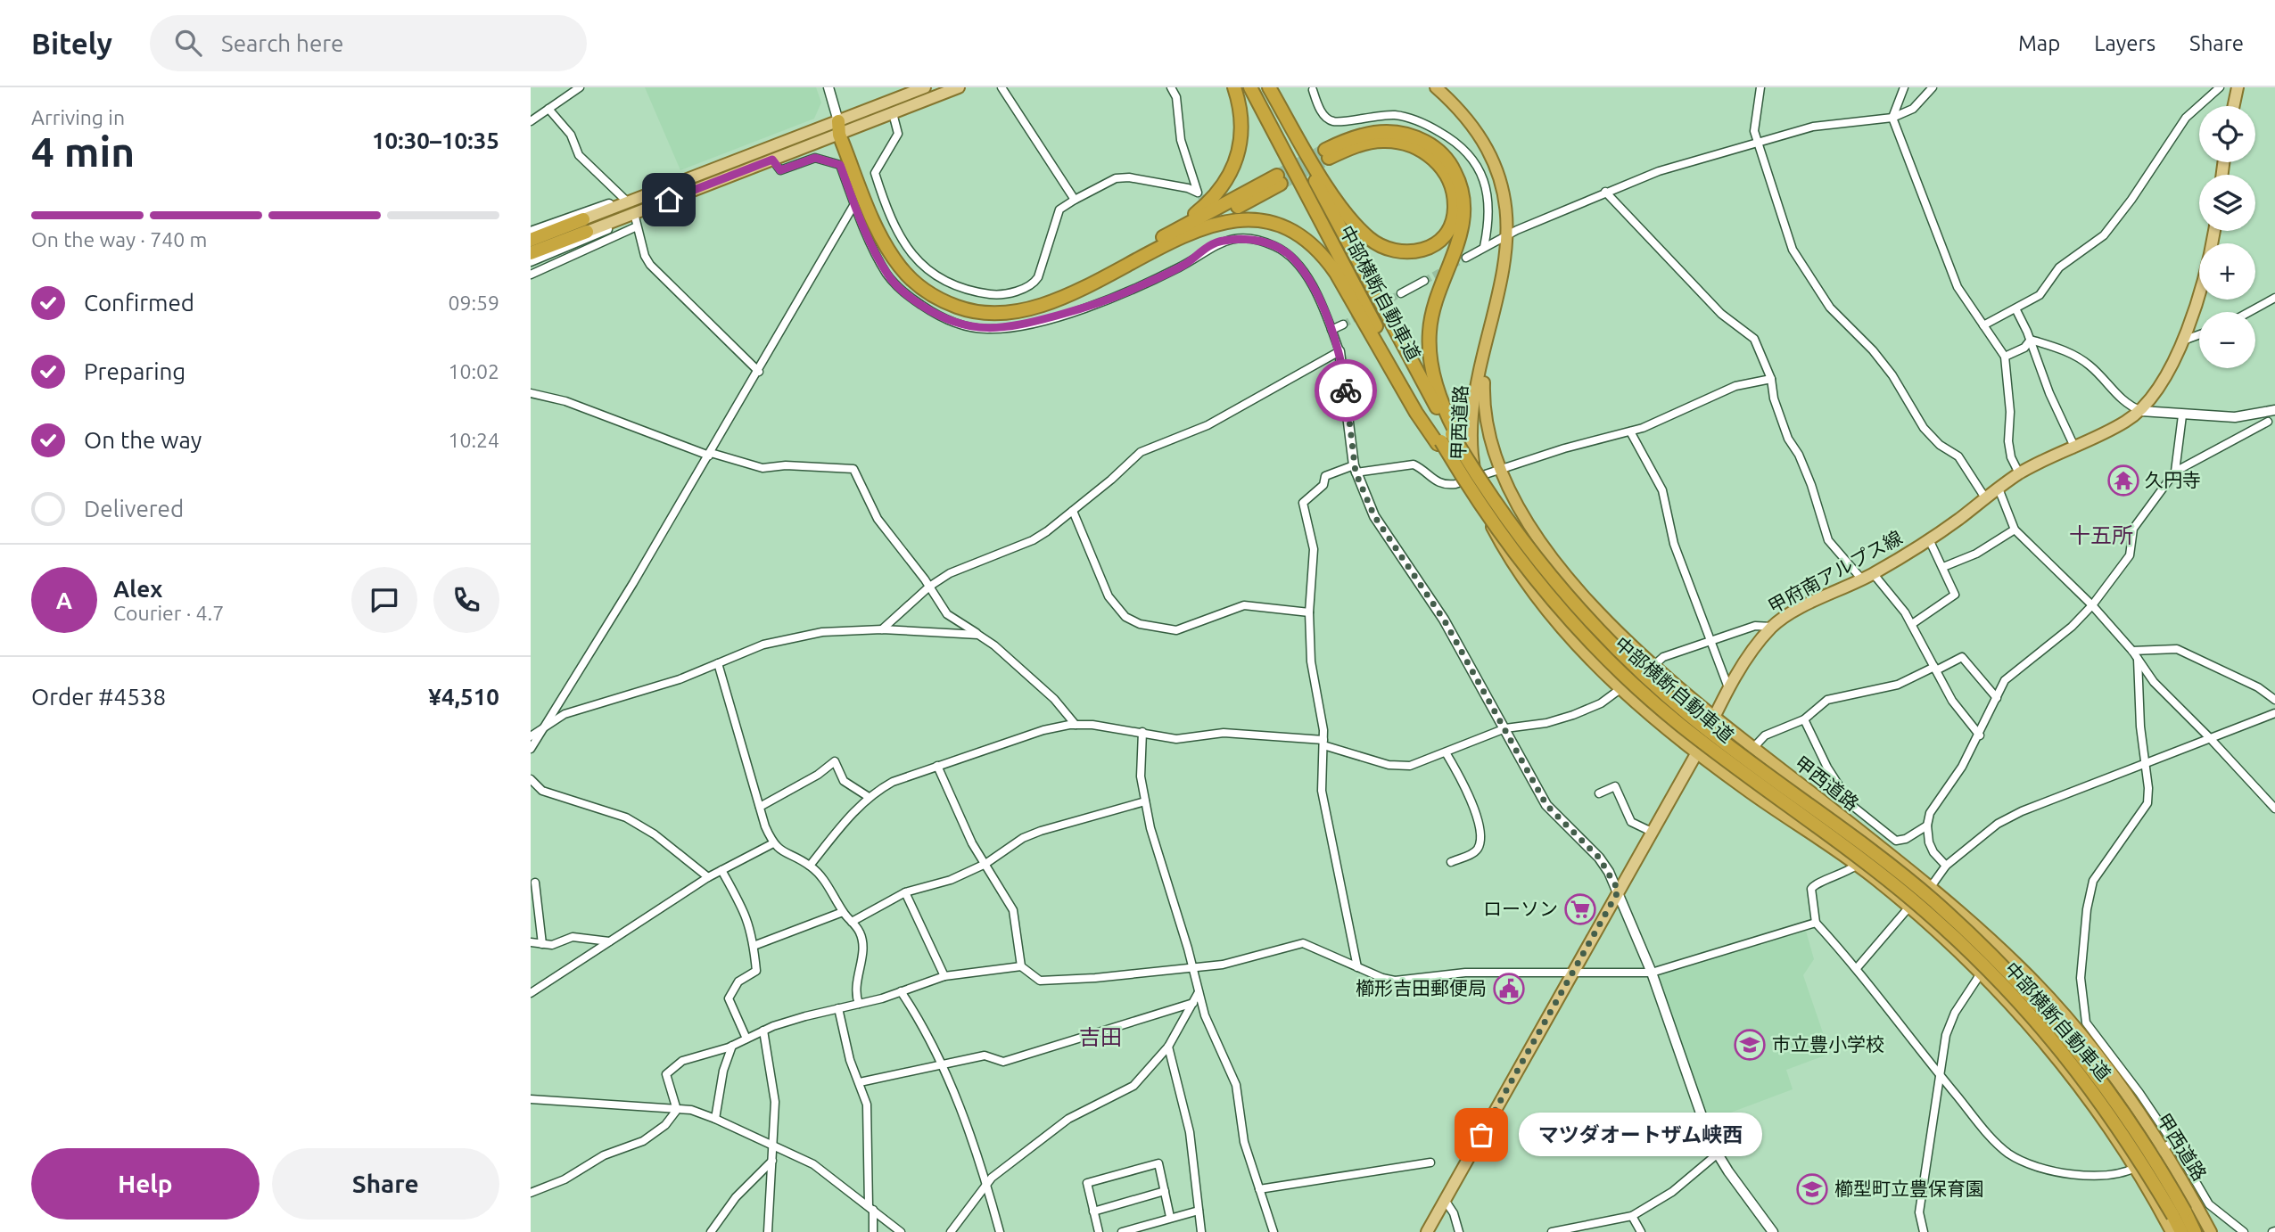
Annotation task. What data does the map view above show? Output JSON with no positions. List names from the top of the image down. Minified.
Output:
{"streets":{"highway":["中部横断自動車道","甲西道路"],"main road":["甲府南アルプス線"]},"crossings":[["甲西道路","甲府南アルプス線"]],"districts":["十五所","吉田"],"places":{"temple":["久円寺"],"supermarket":["ローソン"],"public building":["櫛形吉田郵便局"],"school or university":["市立豊小学校","櫛型町立豊保育園"],"other":["マツダオートザム峡西"]},"page":{"header":"Bitely","search":"Search here","nav":["Map","Layers","Share"],"heading":["4 min","Arriving in","10:30–10:35"],"panel":["Alex","Courier · 4.7","Order #4538","¥4,510"],"map_buttons":["+","−"],"bar":"On the way · 740 m","list":[["Confirmed","09:59"],["Preparing","10:02"],["On the way","10:24"],"Delivered"],"round":"A","bubble":"マツダオートザム峡西","buttons":["Help","Share"]}}
